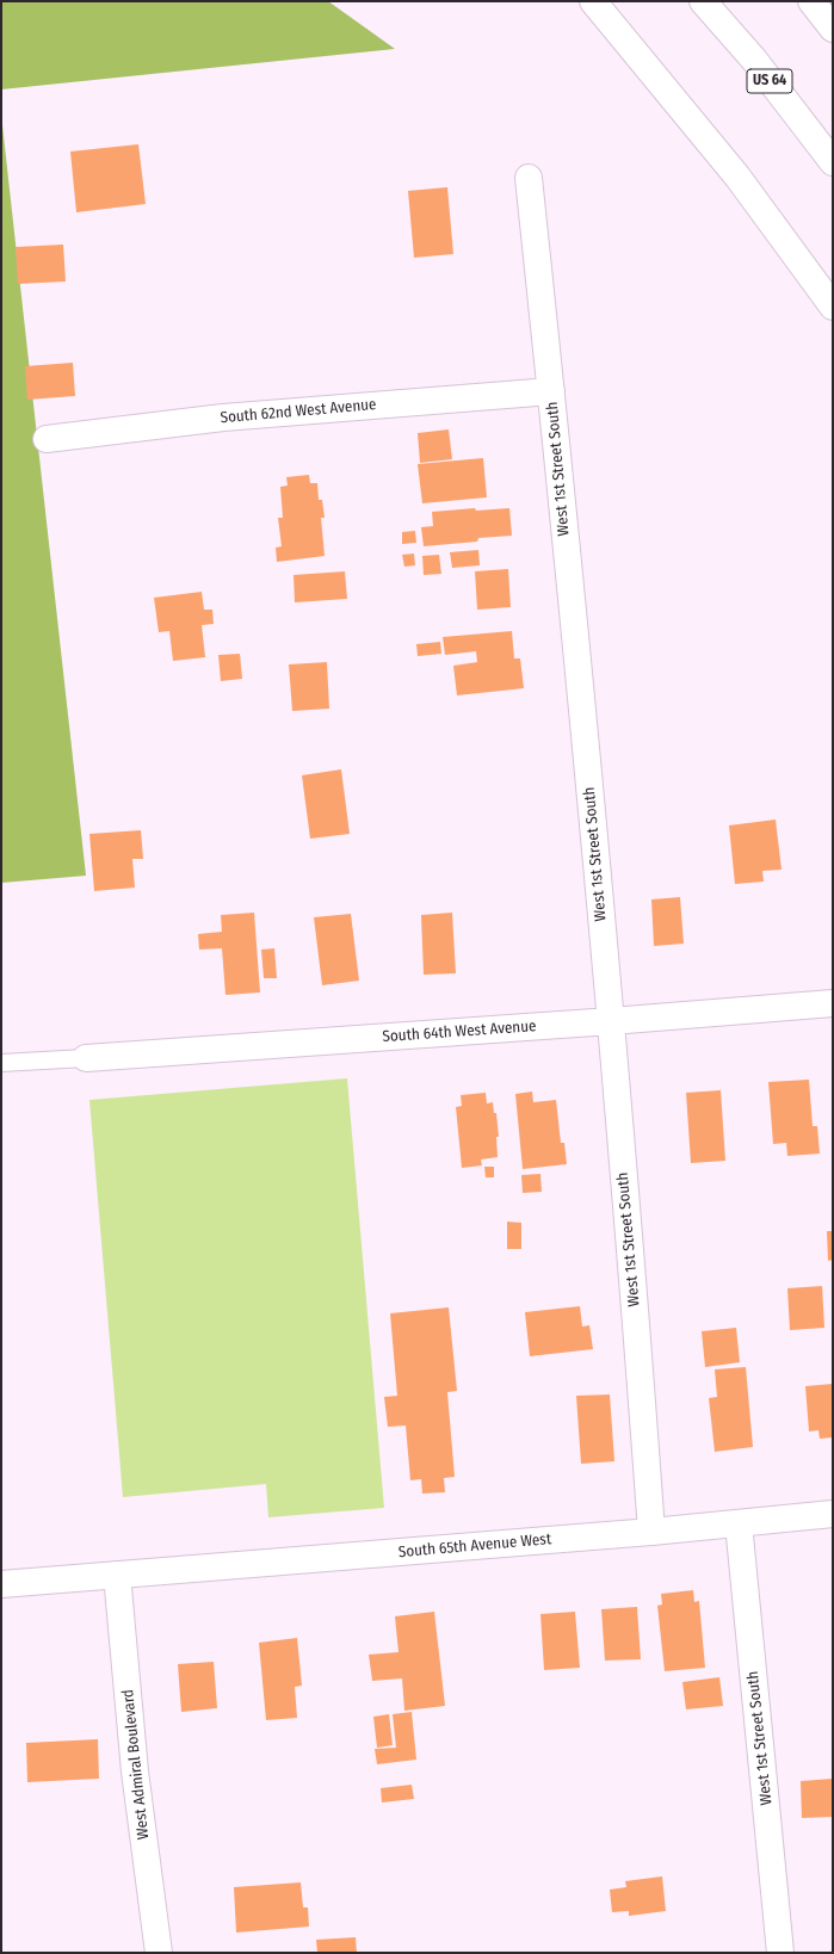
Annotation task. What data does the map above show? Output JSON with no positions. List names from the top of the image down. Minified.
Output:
{"streets":{"main road":["US 64","South 62nd West Avenue","West 1st Street South","South 64th West Avenue","South 65th Avenue West","West Admiral Boulevard"]},"crossings":[["South 62nd West Avenue","West 1st Street South"],["West 1st Street South","South 64th West Avenue"],["West 1st Street South","South 65th Avenue West"],["South 65th Avenue West","West Admiral Boulevard"]]}
